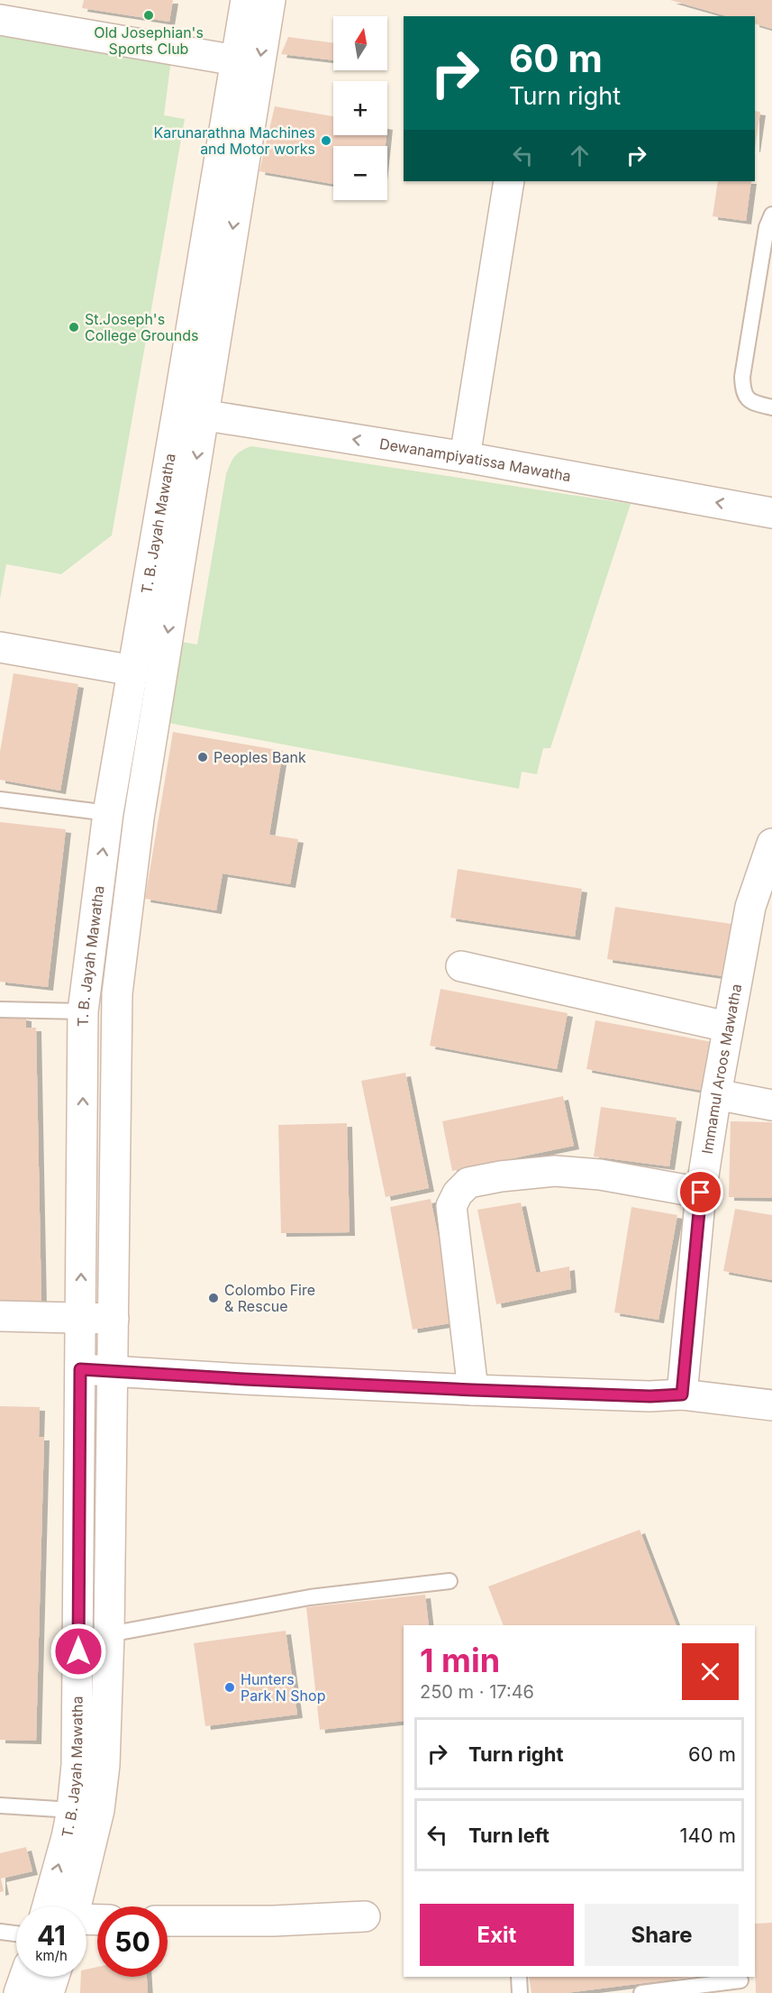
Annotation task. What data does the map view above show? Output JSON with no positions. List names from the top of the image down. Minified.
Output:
{"streets":{"main road":["Dewanampiyatissa Mawatha","T. B. Jayah Mawatha","Immamul Aroos Mawatha"]},"crossings":[["Dewanampiyatissa Mawatha","T. B. Jayah Mawatha"]],"one_way":["Dewanampiyatissa Mawatha"],"places":["Old Josephian's Sports Club","Karunarathna Machines and Motor works","St.Joseph's College Grounds","Peoples Bank","Colombo Fire & Rescue","Hunters Park N Shop"],"north":"top","page":{"map_buttons":["+","−"],"turn":["60 m","Turn right"],"heading":["1 min","250 m · 17:46"],"list":[{"name":"Turn right","value":"60 m"},{"name":"Turn left","value":"140 m"}],"buttons":["Exit","Share"],"speed":"41 km/h","limit":"50"}}
